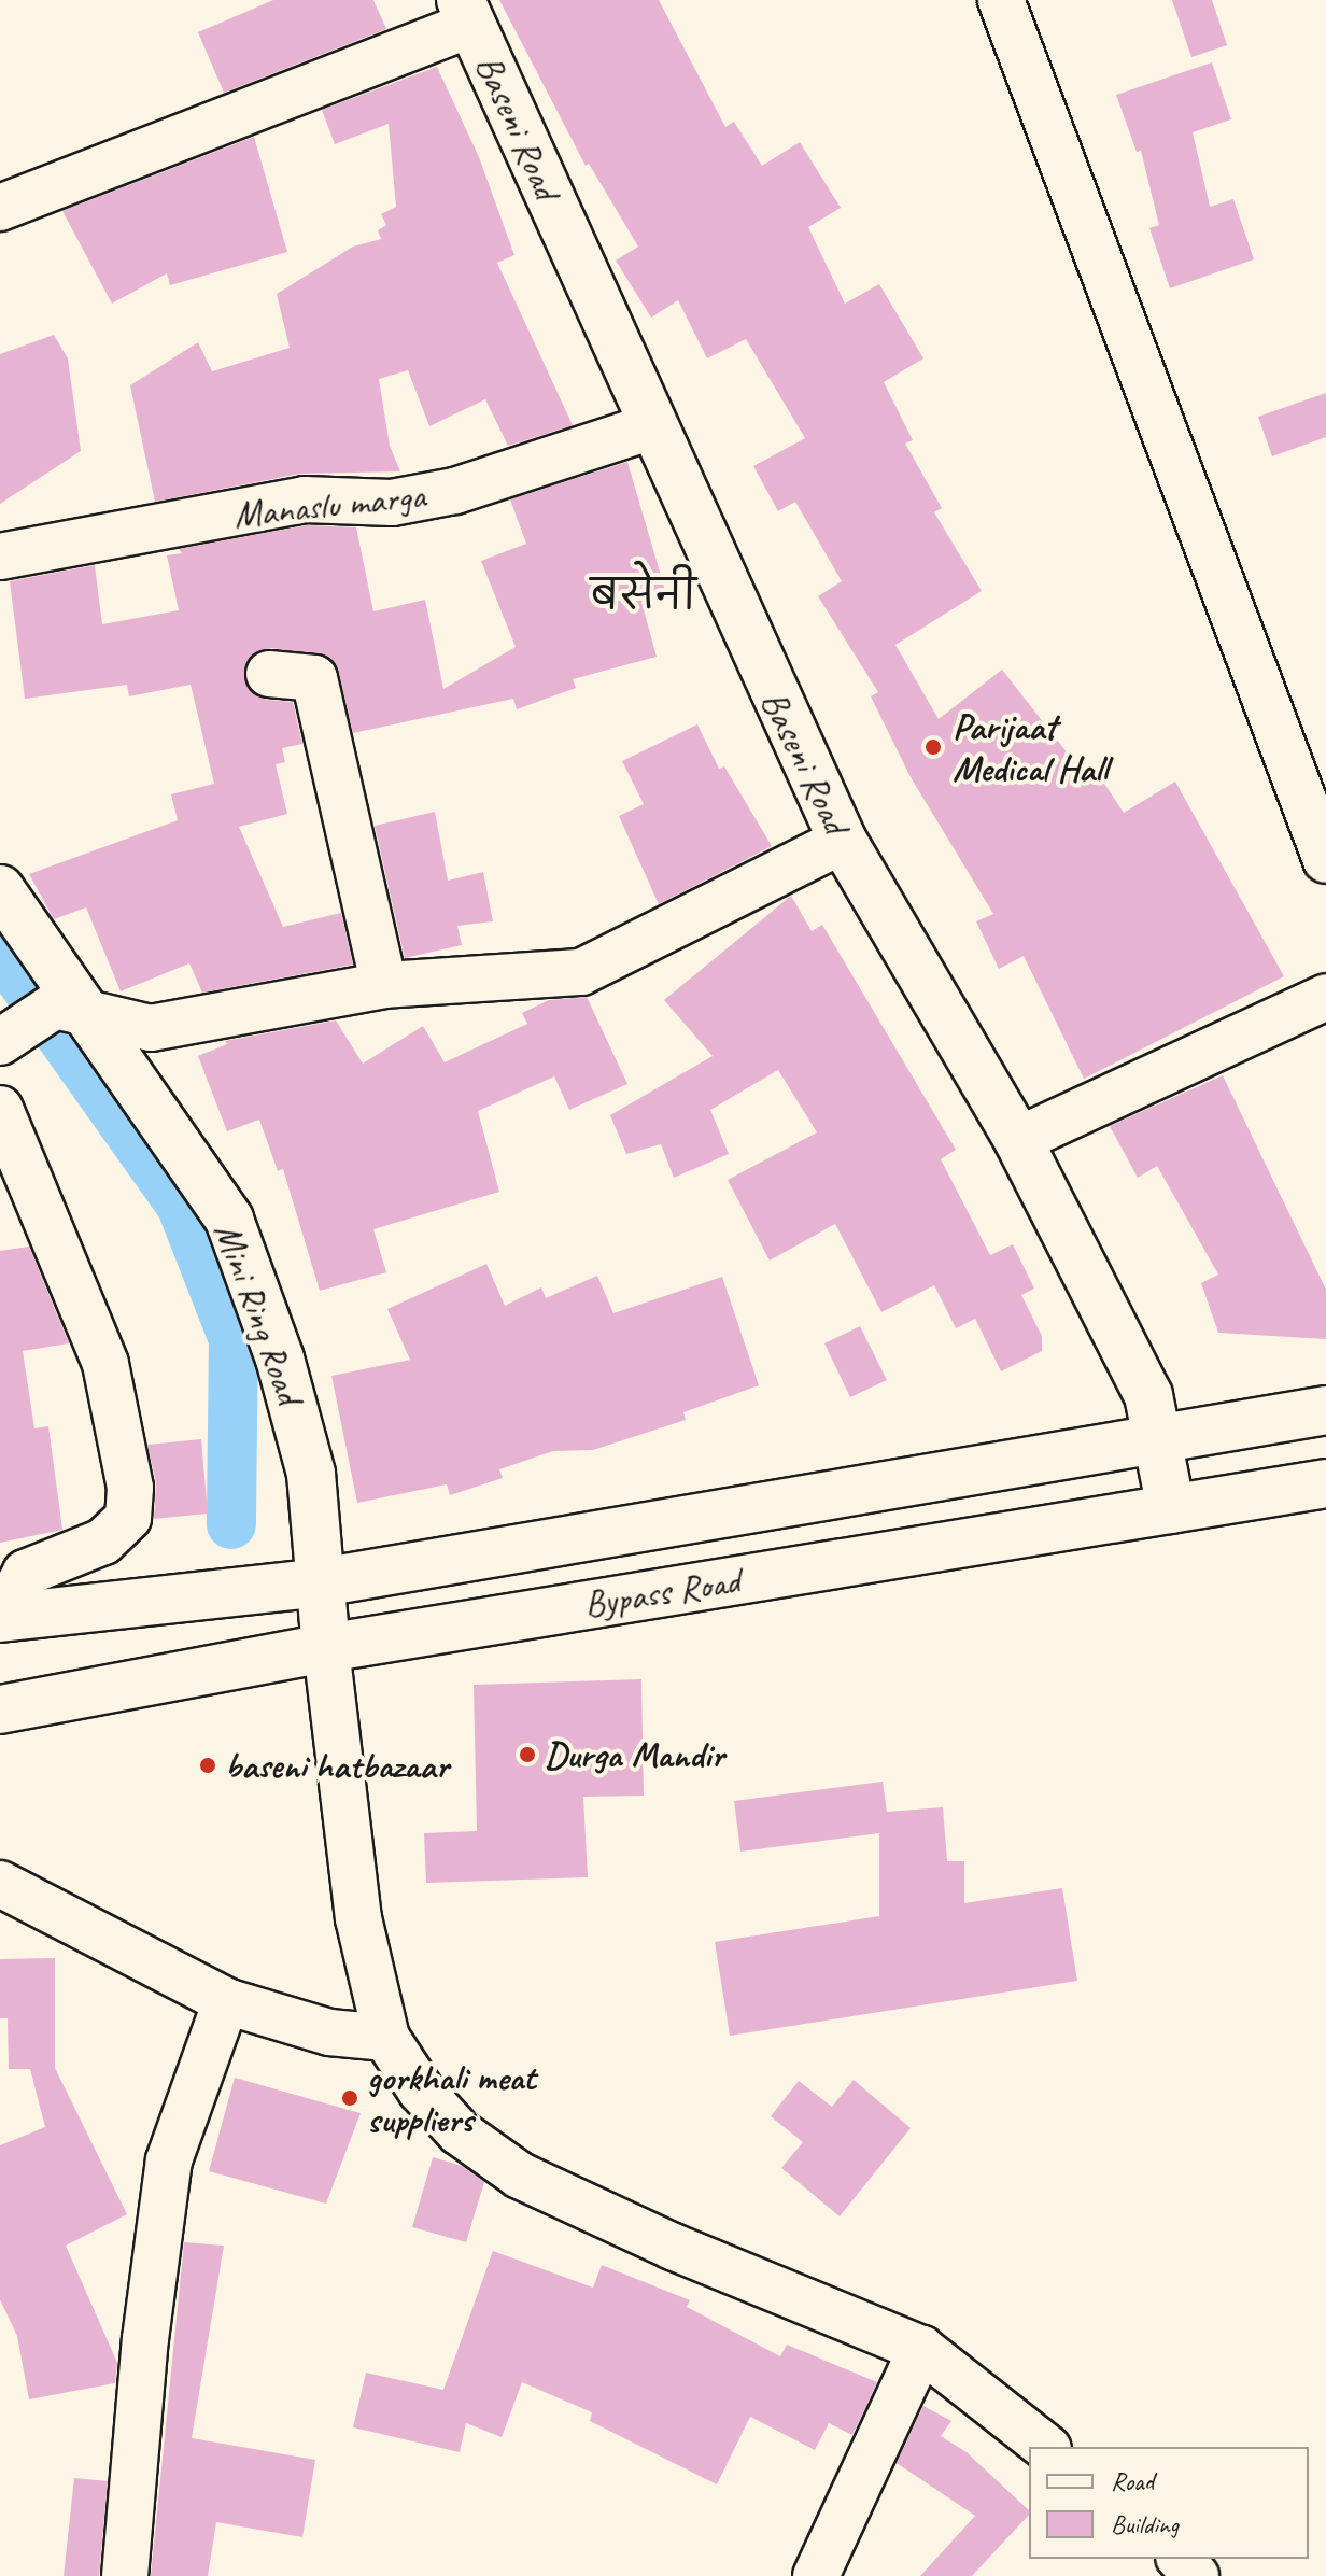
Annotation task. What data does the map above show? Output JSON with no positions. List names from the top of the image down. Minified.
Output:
{"streets":{"main road":["Baseni Road","Mini Ring Road","Bypass Road"],"street":["Manaslu marga"]},"crossings":[["Baseni Road","Manaslu marga"],["Baseni Road","Bypass Road"],["Mini Ring Road","Bypass Road"]],"districts":["बसेनी"],"places":["Parijaat Medical Hall","Durga Mandir","baseni hatbazaar","gorkhali meat suppliers"],"legend":["Road","Building"]}
